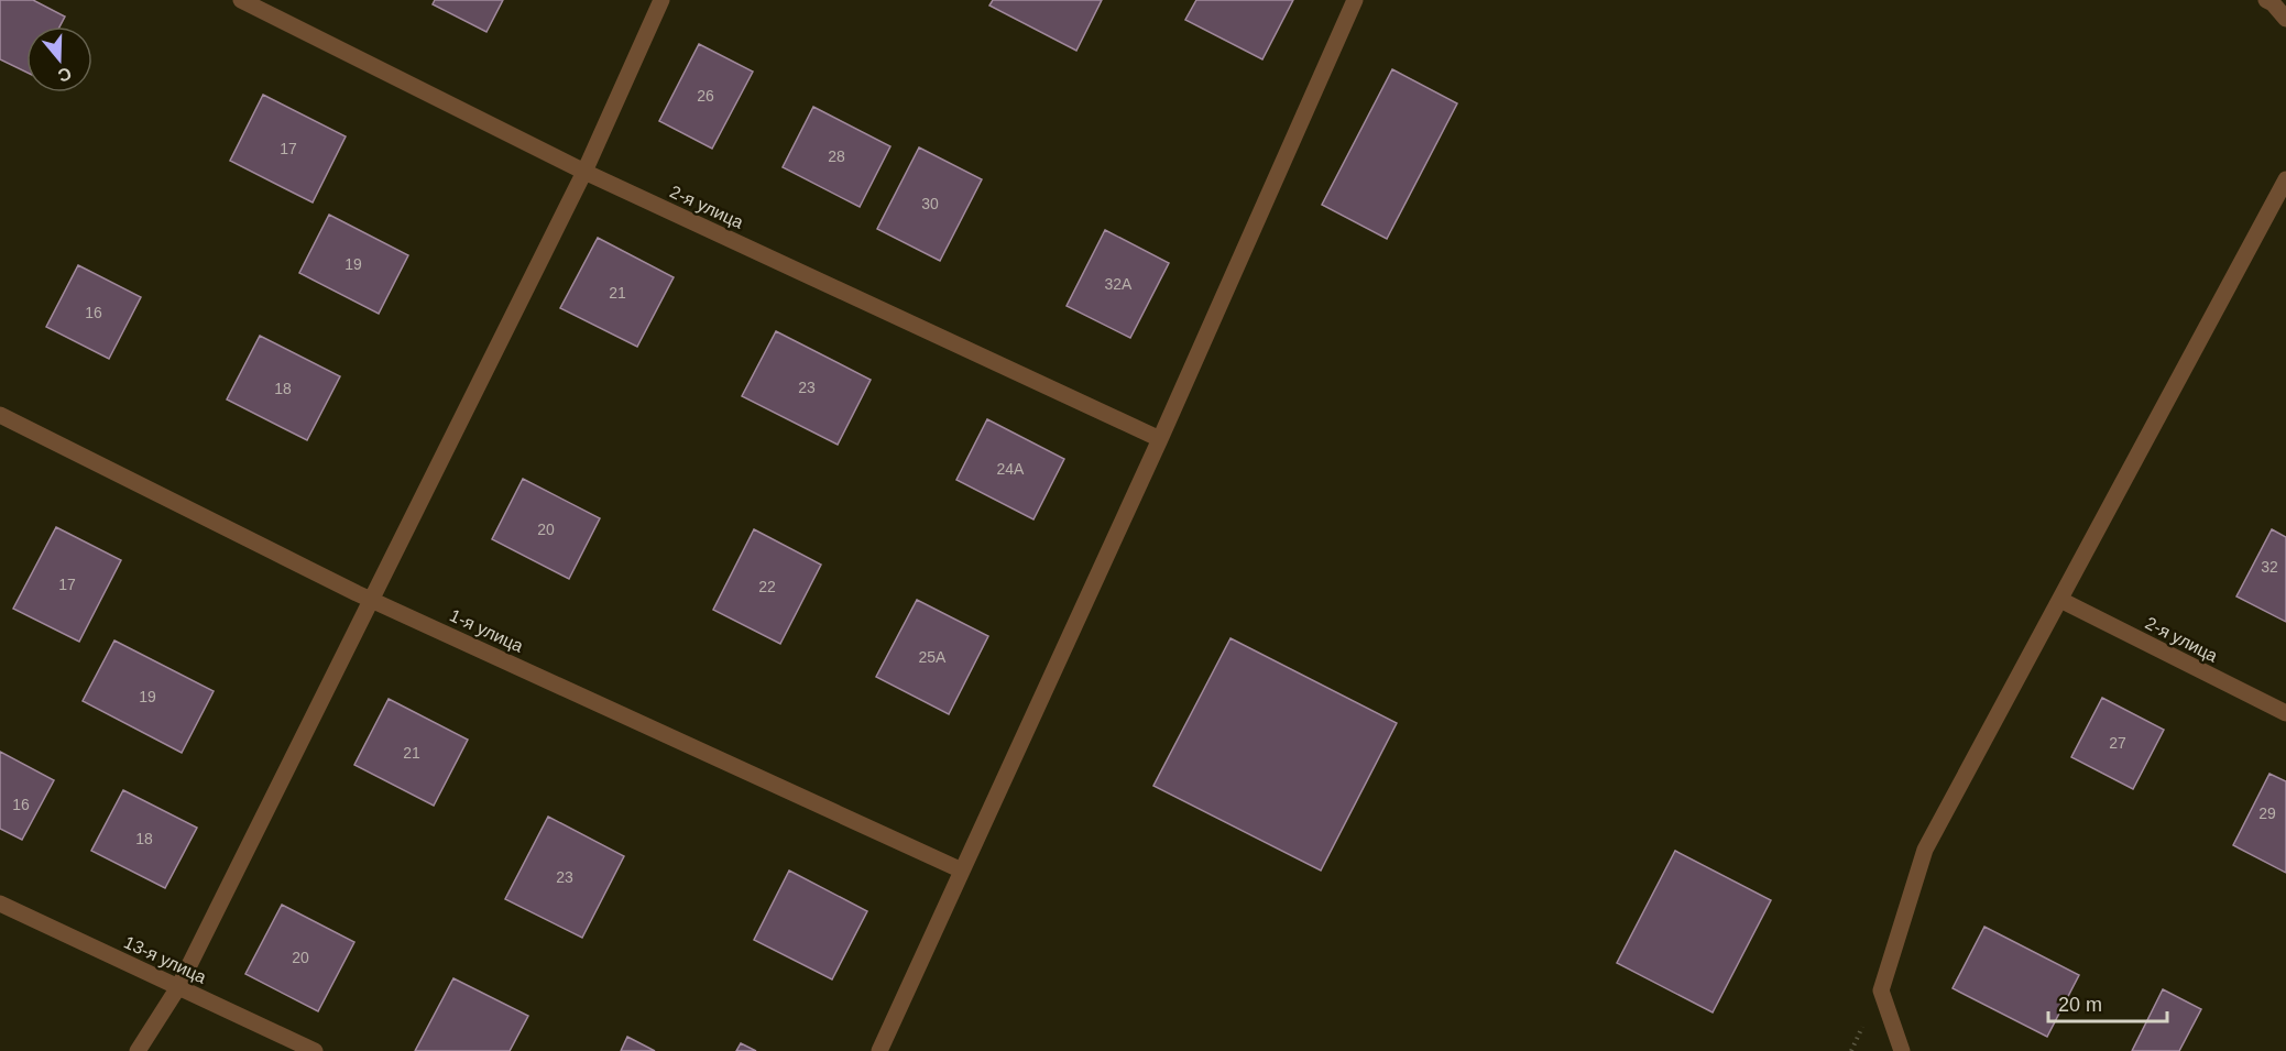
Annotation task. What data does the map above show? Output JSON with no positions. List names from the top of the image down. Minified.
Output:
{"streets":{"street":["2-я улица","1-я улица","13-я улица"]},"house_numbers":["26","17","28","30","19","32А","21","16","23","18","24А","20","32","17","22","25А","19","27","21","16","29","18","23","20"],"scale_bar":"20 m","north":"bottom"}
